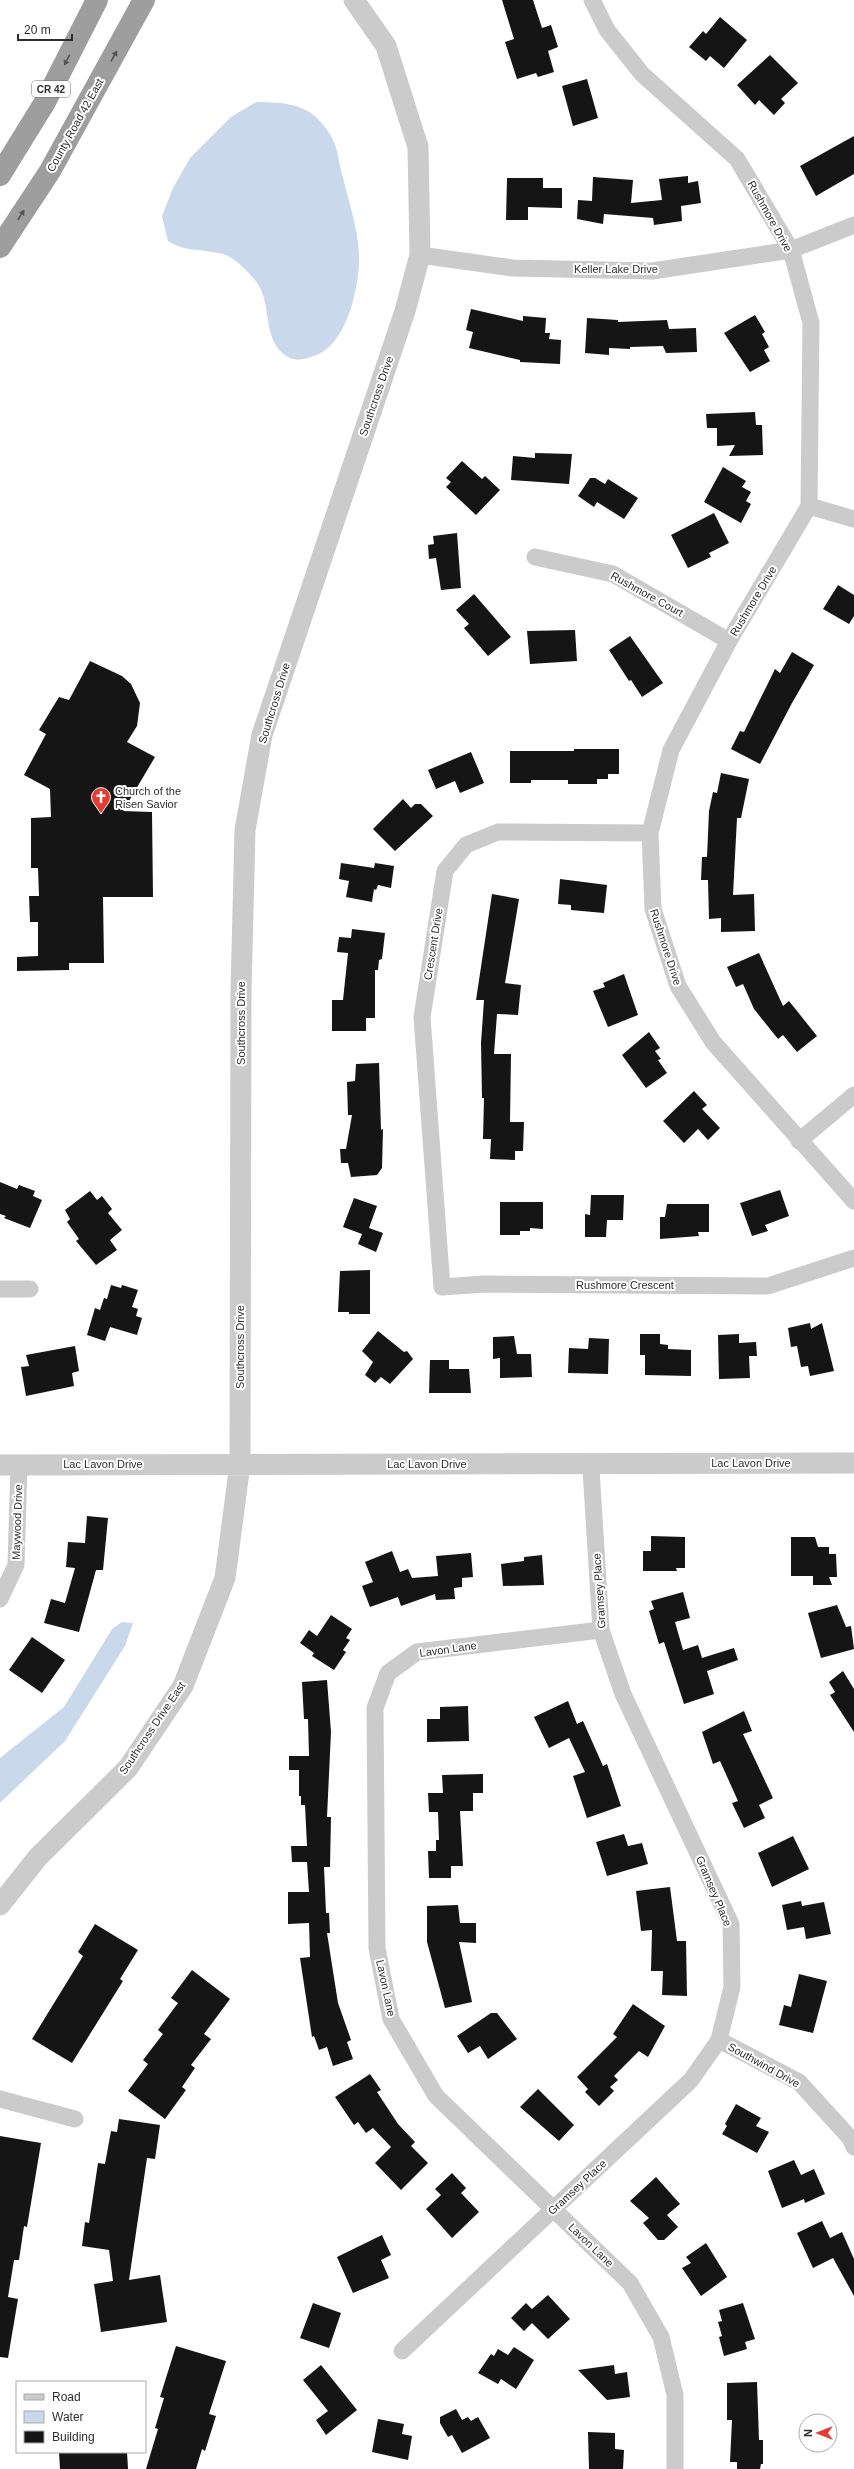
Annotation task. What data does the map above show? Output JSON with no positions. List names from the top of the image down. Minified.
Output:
{"streets":{"highway":["CR 42","County Road 42 East"],"street":["Rushmore Drive","Keller Lake Drive","Southcross Drive","Rushmore Court","Crescent Drive","Rushmore Crescent","Lac Lavon Drive","Maywood Drive","Gramsey Place","Lavon Lane","Southcross Drive East","Southwind Drive"]},"crossings":[["Rushmore Drive","Keller Lake Drive"],["Rushmore Drive","Rushmore Court"],["Rushmore Drive","Crescent Drive"],["Keller Lake Drive","Southcross Drive"],["Southcross Drive","Lac Lavon Drive"],["Southcross Drive","Southcross Drive East"],["Crescent Drive","Rushmore Crescent"],["Lac Lavon Drive","Maywood Drive"],["Lac Lavon Drive","Gramsey Place"],["Lac Lavon Drive","Southcross Drive East"],["Gramsey Place","Lavon Lane"],["Gramsey Place","Southwind Drive"]],"places":{"church":["Church of the Risen Savior"]},"legend":["Road","Water","Building"],"scale_bar":"20 m","north":"left"}
